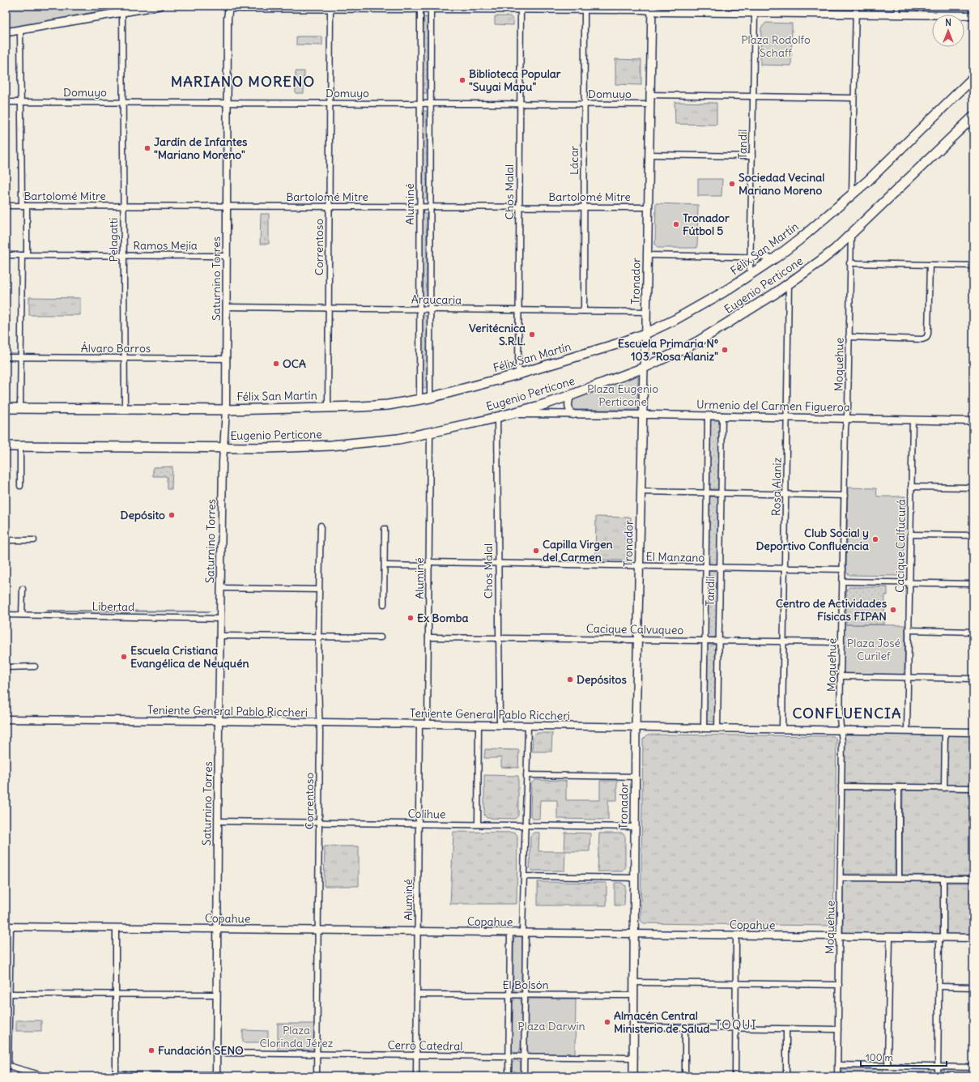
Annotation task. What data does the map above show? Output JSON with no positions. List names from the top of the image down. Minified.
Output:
{"streets":{"highway":["Félix San Martín","Eugenio Perticone"],"main road":["Tronador"],"street":["Domuyo","Tandil","Lácar","Chos Malal","Bartolomé Mitre","Aluminé","Pelagatti","Ramos Mejía","Correntoso","Saturnino Torres","Araucaria","Álvaro Barros","Moquehue","Urmenio del Carmen Figueroa","Rosa Alaniz","Cacique Calfucurá","El Manzano","Libertad","Cacique Calvuqueo","Teniente General Pablo Riccheri","Colihue","Copahue","El Bolsón","Cerro Catedral"]},"crossings":[["Domuyo","Lácar"],["Domuyo","Chos Malal"],["Domuyo","Aluminé"],["Domuyo","Pelagatti"],["Domuyo","Correntoso"],["Domuyo","Saturnino Torres"],["Domuyo","Tronador"],["Tandil","Félix San Martín"],["Tandil","Urmenio del Carmen Figueroa"],["Tandil","El Manzano"],["Tandil","Cacique Calvuqueo"],["Tandil","Teniente General Pablo Riccheri"],["Lácar","Bartolomé Mitre"],["Lácar","Araucaria"],["Chos Malal","Bartolomé Mitre"],["Chos Malal","Félix San Martín"],["Chos Malal","Eugenio Perticone"],["Chos Malal","Araucaria"],["Chos Malal","El Manzano"],["Chos Malal","Cacique Calvuqueo"],["Chos Malal","Teniente General Pablo Riccheri"],["Bartolomé Mitre","Aluminé"],["Bartolomé Mitre","Pelagatti"],["Bartolomé Mitre","Correntoso"],["Bartolomé Mitre","Saturnino Torres"],["Bartolomé Mitre","Tronador"],["Aluminé","Félix San Martín"],["Aluminé","Eugenio Perticone"],["Aluminé","Araucaria"],["Aluminé","El Manzano"],["Aluminé","Cacique Calvuqueo"],["Aluminé","Teniente General Pablo Riccheri"],["Aluminé","Colihue"],["Aluminé","Copahue"],["Aluminé","El Bolsón"],["Aluminé","Cerro Catedral"],["Pelagatti","Ramos Mejía"],["Pelagatti","Félix San Martín"],["Pelagatti","Álvaro Barros"],["Ramos Mejía","Saturnino Torres"],["Correntoso","Félix San Martín"],["Correntoso","Araucaria"],["Correntoso","Teniente General Pablo Riccheri"],["Correntoso","Colihue"],["Correntoso","Copahue"],["Correntoso","Cerro Catedral"],["Félix San Martín","Saturnino Torres"],["Félix San Martín","Tronador"],["Saturnino Torres","Eugenio Perticone"],["Saturnino Torres","Araucaria"],["Saturnino Torres","Álvaro Barros"],["Saturnino Torres","Libertad"],["Saturnino Torres","Teniente General Pablo Riccheri"],["Saturnino Torres","Colihue"],["Saturnino Torres","Copahue"],["Saturnino Torres","Cerro Catedral"],["Tronador","Eugenio Perticone"],["Tronador","Araucaria"],["Tronador","Urmenio del Carmen Figueroa"],["Tronador","El Manzano"],["Tronador","Cacique Calvuqueo"],["Tronador","Teniente General Pablo Riccheri"],["Tronador","Colihue"],["Tronador","Copahue"],["Tronador","El Bolsón"],["Tronador","Cerro Catedral"],["Eugenio Perticone","Moquehue"],["Eugenio Perticone","Urmenio del Carmen Figueroa"],["Eugenio Perticone","Rosa Alaniz"],["Moquehue","Urmenio del Carmen Figueroa"],["Moquehue","El Manzano"],["Moquehue","Cacique Calvuqueo"],["Moquehue","Teniente General Pablo Riccheri"],["Moquehue","Copahue"],["Urmenio del Carmen Figueroa","Rosa Alaniz"],["Urmenio del Carmen Figueroa","Cacique Calfucurá"],["Rosa Alaniz","El Manzano"],["Rosa Alaniz","Cacique Calvuqueo"],["Rosa Alaniz","Teniente General Pablo Riccheri"],["Cacique Calfucurá","Teniente General Pablo Riccheri"]],"districts":["MARIANO MORENO","CONFLUENCIA","TOQUI"],"parks":["Plaza Rodolfo Schaff","Plaza Eugenio Perticone","Plaza José Curilef","Plaza Darwin","Plaza Clorinda Jérez"],"places":["Biblioteca Popular \"Suyai Mapu\"","Jardín de Infantes \"Mariano Moreno\"","Sociedad Vecinal Mariano Moreno","Tronador Fútbol 5","Veritécnica S.R.L.","Escuela Primaria Nº 103 \"Rosa Alaniz\"","OCA","Depósito","Club Social y Deportivo Confluencia","Capilla Virgen del Carmen","Centro de Actividades Físicas FIPAN","Ex Bomba","Escuela Cristiana Evangélica de Neuquén","Depósitos","Almacén Central Ministerio de Salud","Fundación SENO"],"scale_bar":"100 m","north":"top"}
